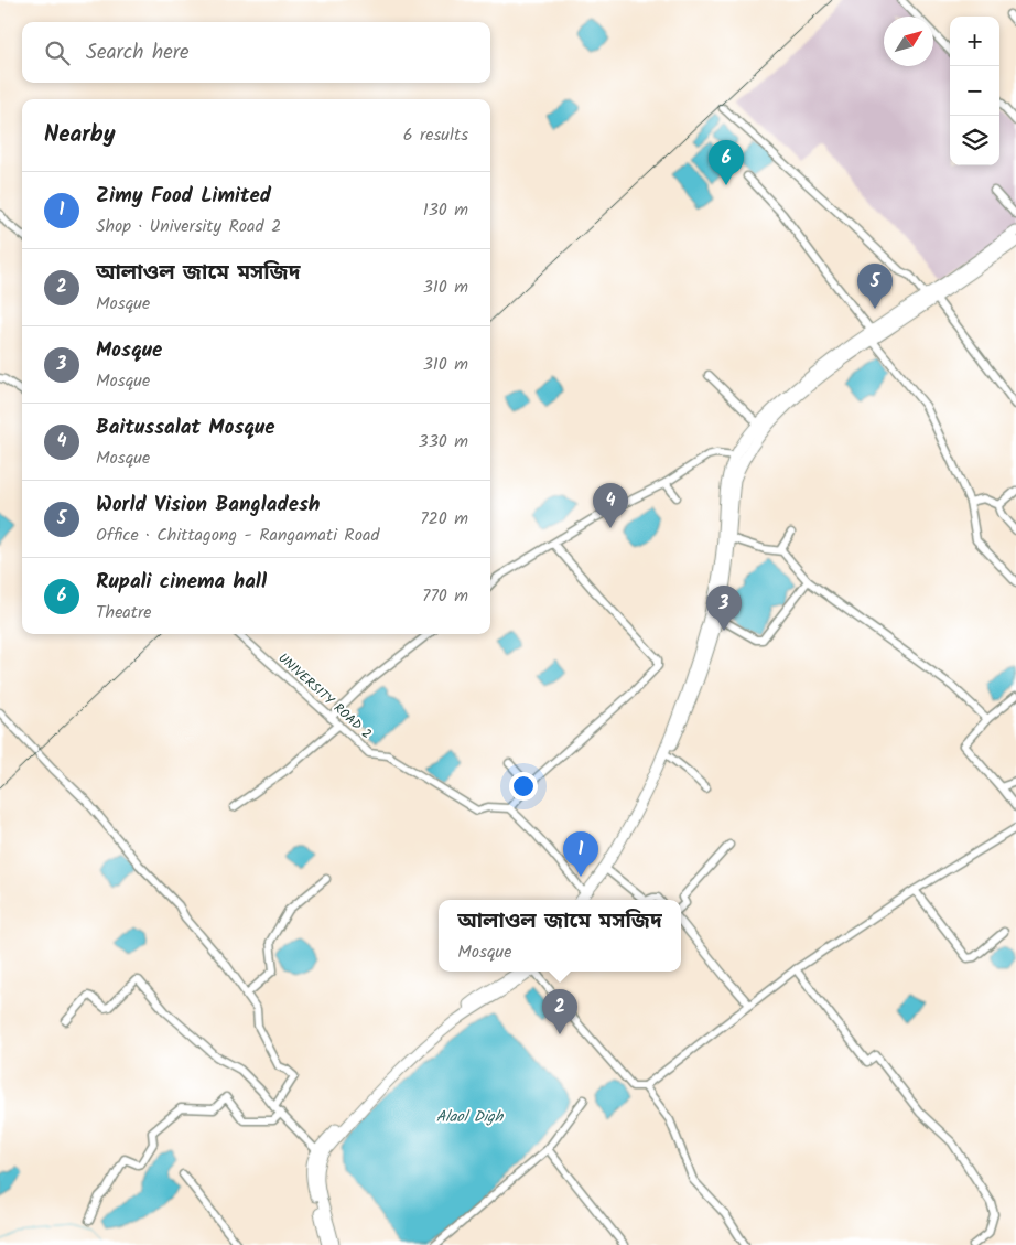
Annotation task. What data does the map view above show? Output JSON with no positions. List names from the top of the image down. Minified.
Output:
{"streets":{"street":["UNIVERSITY ROAD 2"]},"water":["Alaol Digh"],"north":"top right","page":{"map_buttons":["+","−"],"search":"Search here","heading":["Nearby","6 results"],"pins":["6","5","4","3","1","2"],"list":[{"mark":"1","name":"Zimy Food Limited","note":"Shop · University Road 2","value":"130 m"},{"mark":"2","name":"আলাওল জামে মসজিদ","note":"Mosque","value":"310 m"},{"mark":"3","name":"Mosque","note":"Mosque","value":"310 m"},{"mark":"4","name":"Baitussalat Mosque","note":"Mosque","value":"330 m"},{"mark":"5","name":"World Vision Bangladesh","note":"Office · Chittagong - Rangamati Road","value":"720 m"},{"mark":"6","name":"Rupali cinema hall","note":"Theatre","value":"770 m"}],"popup":["আলাওল জামে মসজিদ","Mosque"]}}
